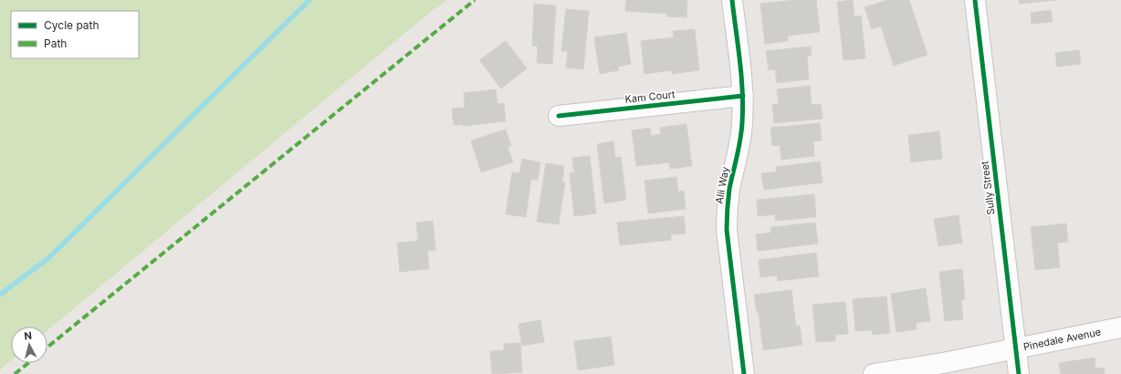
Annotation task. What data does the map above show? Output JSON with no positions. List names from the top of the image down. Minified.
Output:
{"streets":{"street":["Kam Court","Alii Way","Sully Street","Pinedale Avenue"]},"crossings":[["Kam Court","Alii Way"],["Sully Street","Pinedale Avenue"]],"legend":["Cycle path","Path"],"north":"top"}
